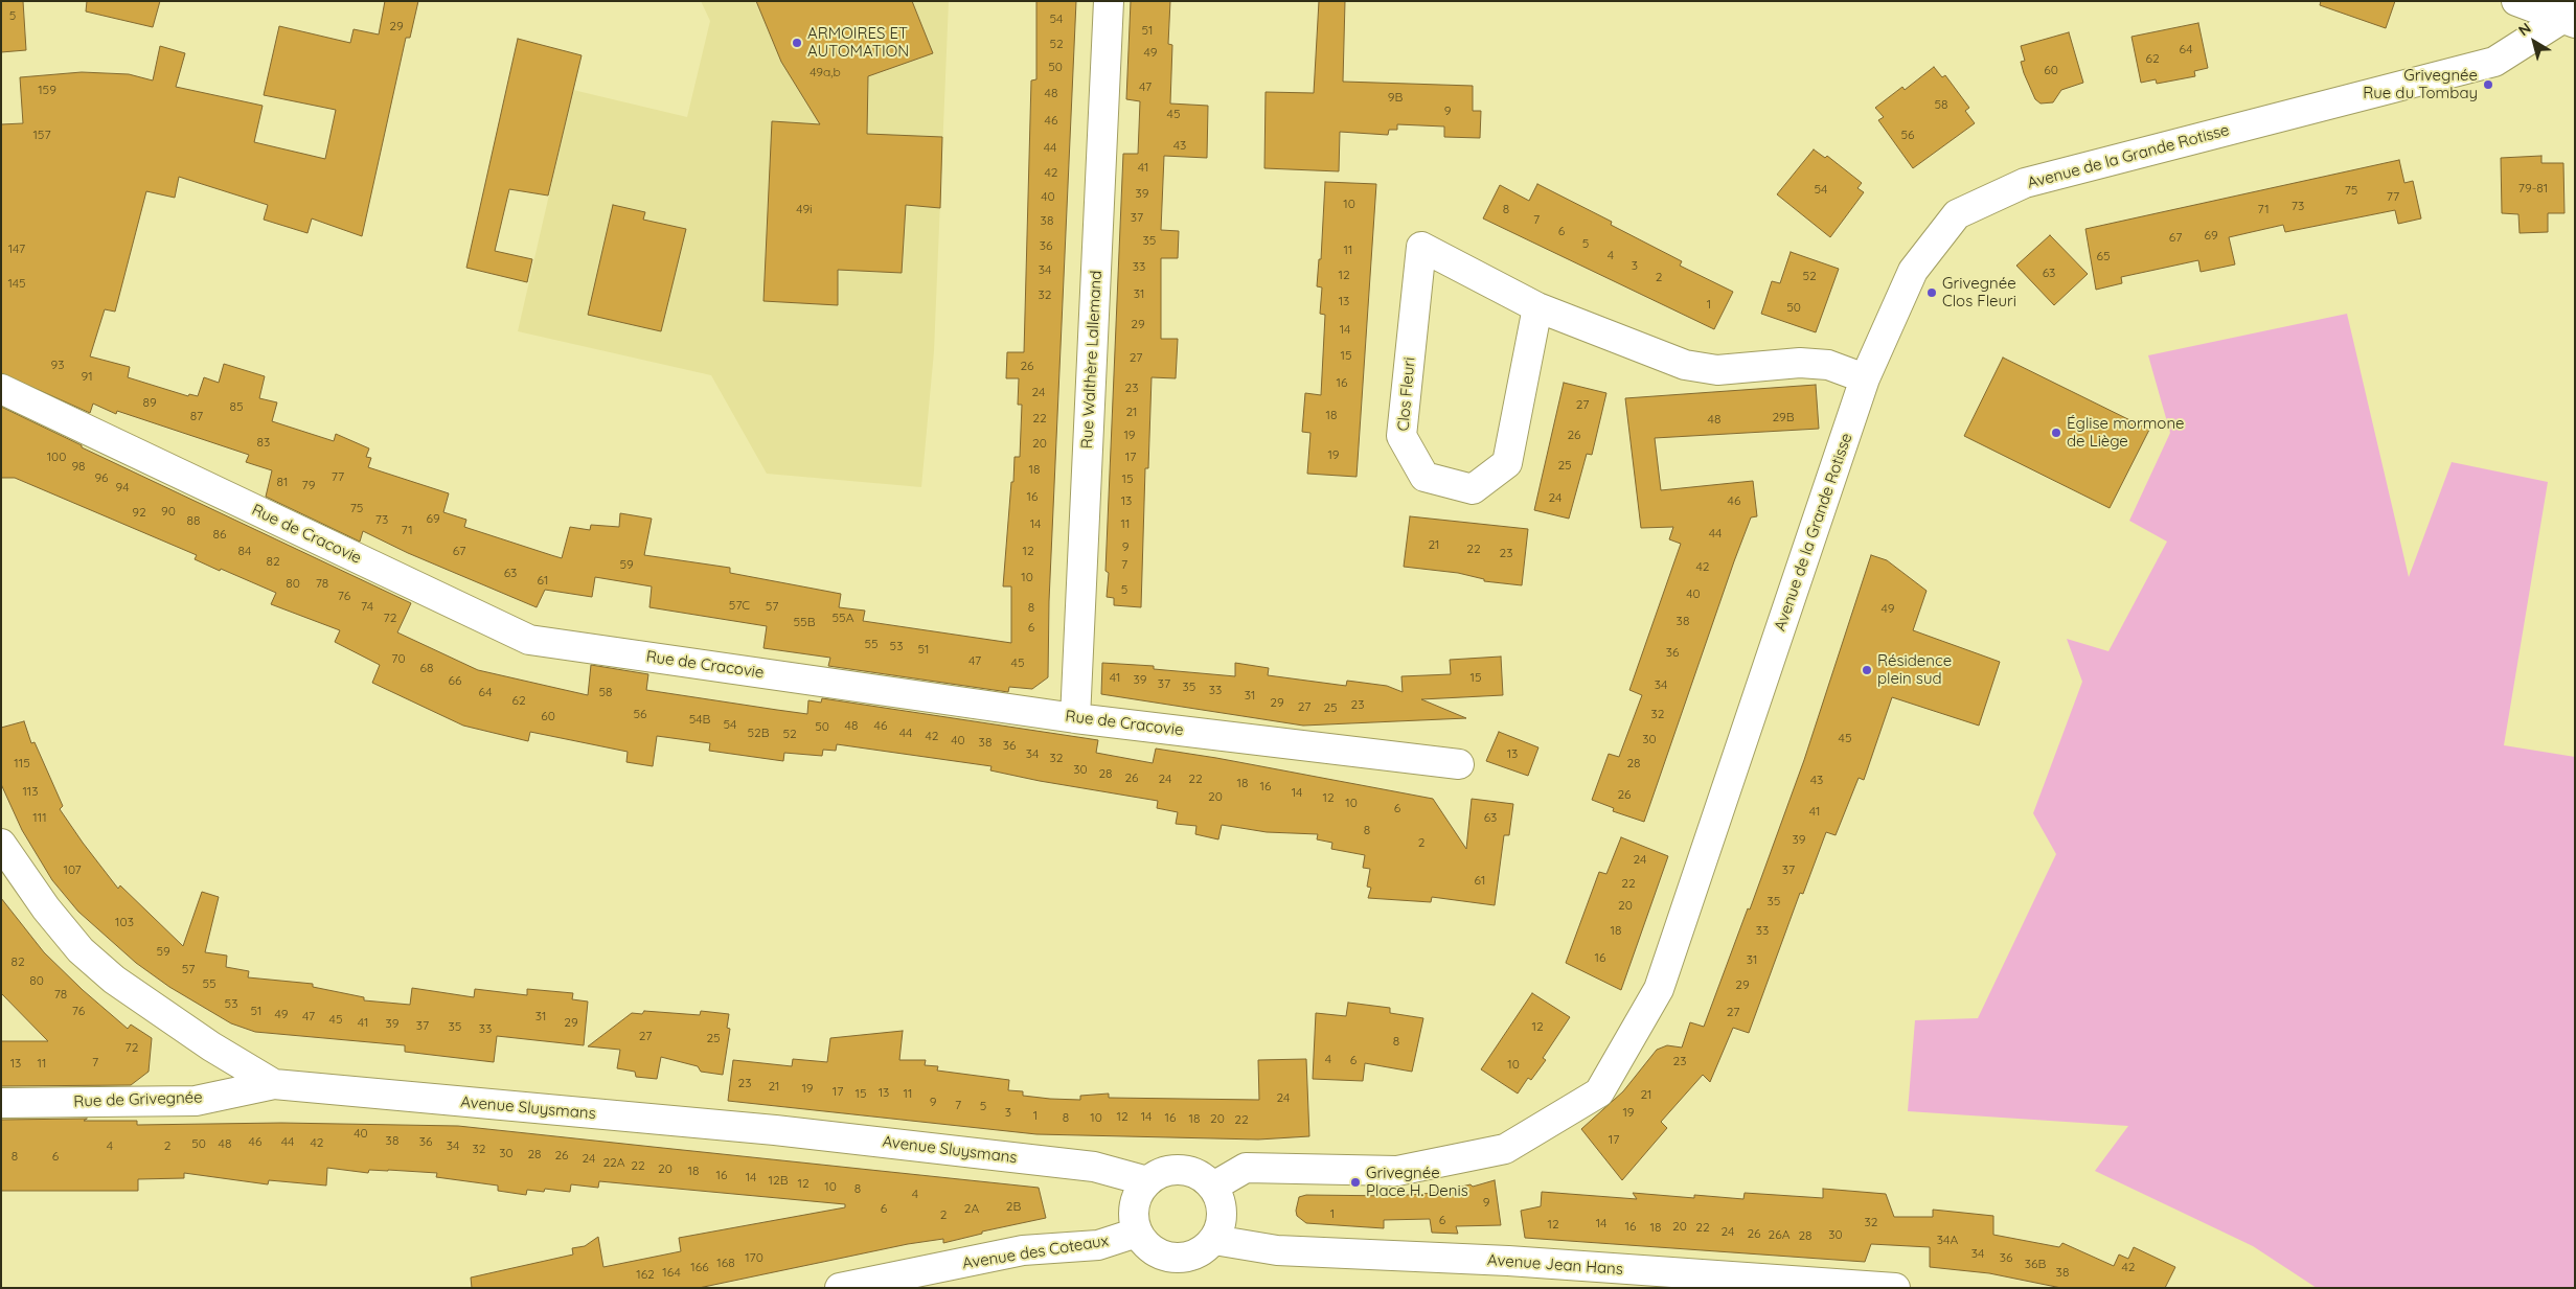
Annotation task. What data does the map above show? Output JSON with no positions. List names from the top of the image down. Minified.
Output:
{"streets":{"street":["Avenue de la Grande Rotisse","Rue Walthère Lallemand","Clos Fleuri","Rue de Cracovie","Rue de Grivegnée","Avenue Sluysmans","Avenue des Coteaux","Avenue Jean Hans"]},"crossings":[["Avenue de la Grande Rotisse","Clos Fleuri"],["Avenue de la Grande Rotisse","Avenue Sluysmans"],["Avenue de la Grande Rotisse","Avenue des Coteaux"],["Avenue de la Grande Rotisse","Avenue Jean Hans"],["Rue Walthère Lallemand","Rue de Cracovie"],["Rue de Grivegnée","Avenue Sluysmans"],["Avenue Sluysmans","Avenue des Coteaux"],["Avenue Sluysmans","Avenue Jean Hans"],["Avenue des Coteaux","Avenue Jean Hans"]],"places":["ARMOIRES ET AUTOMATION","Grivegnée Rue du Tombay","Grivegnée Clos Fleuri","Église mormone de Liège","Résidence plein sud","Grivegnée Place H. Denis"],"house_numbers":["5","54","29","51","52","64","49","62","50","60","49a,b","47","159","48","9B","58","9","45","46","157","56","43","44","41","42","79-81","54","75","39","40","77","10","73","49i","8","71","37","7","38","6","69","67","35","5","36","147","11","4","65","3","33","34","63","12","52","2","145","31","32","13","1","50","29","14","15","27","93","26","91","16","23","24","89","27","85","21","18","87","29B","22","48","19","26","83","20","19","100","17","25","98","18","77","96","15","81","79","94","16","24","13","46","75","90","92","69","73","88","14","11","71","44","86","21","9","22","84","67","12","23","82","59","7","42","63","10","61","80","78","5","40","76","57C","74","57","8","49","72","55A","38","55B","6","55","53","51","36","70","47","45","68","41","15","39","66","37","34","35","33","64","58","31","62","29","23","27","25","56","32","60","54B","54","48","46","50","52B","44","52","42","45","30","40","38","36","34","13","32","115","28","30","28","26","24","22","43","18","16","113","14","26","20","12","10","6","41","111","63","8","39","2","24","107","37","61","22","35","20","103","18","33","59","16","31","82","57","80","55","29","78","53","76","51","27","49","47","31","45","41","29","39","37","35","12","33","27","25","8","72","4","6","23","7","13","11","10","23","21","19","17","13","15","11","21","24","9","7","5","3","19","1","12","14","8","10","16","18","20","22","40","17","38","46","44","36","42","50","48","4","2","34","32","30","28","26","8","6","24","22A","22","20","18","16","14","12B","12","10","8","4","9","2B","6","2A","1","2","6","32","14","12","16","20","18","22","24","26","26A","30","28","34A","34","170","36","168","36B","166","42","164","38","162"],"north":"top left"}
